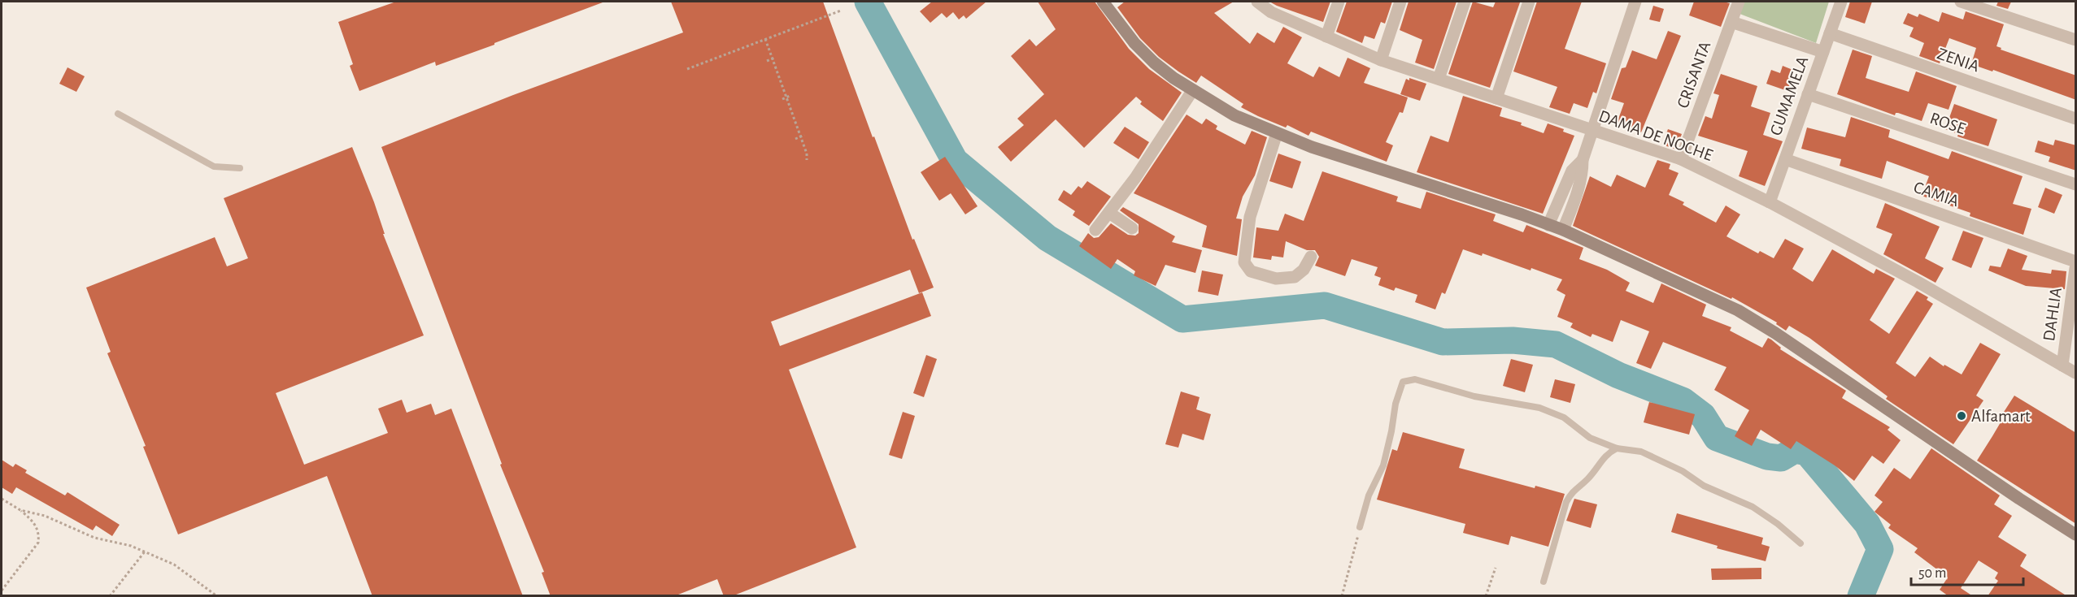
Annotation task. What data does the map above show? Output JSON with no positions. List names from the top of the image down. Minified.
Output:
{"streets":{"street":["ZENIA","CRISANTA","GUMAMELA","ROSE","DAMA DE NOCHE","CAMIA","DAHLIA"]},"crossings":[["ZENIA","GUMAMELA"],["CRISANTA","DAMA DE NOCHE"],["GUMAMELA","ROSE"],["GUMAMELA","DAMA DE NOCHE"],["GUMAMELA","CAMIA"],["DAMA DE NOCHE","DAHLIA"]],"places":["Alfamart"],"scale_bar":"50 m"}
